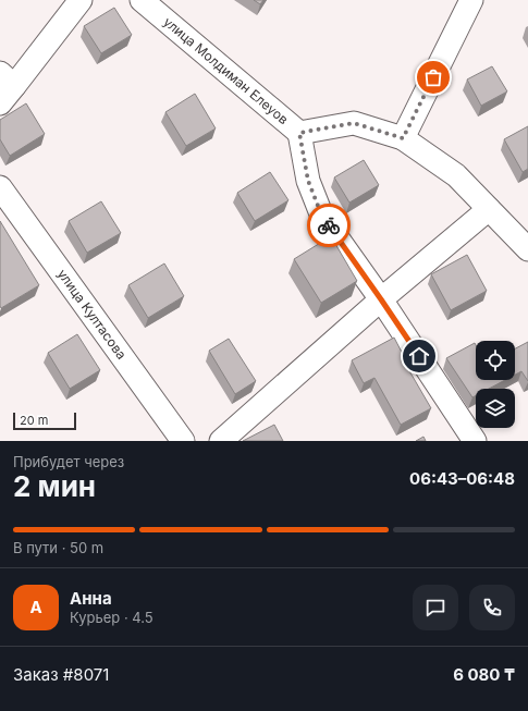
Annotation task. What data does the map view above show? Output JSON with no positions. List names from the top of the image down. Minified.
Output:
{"streets":{"street":["улица Молдиман Елеуов","улица Култасова"]},"scale_bar":"20 m","page":{"scale":"20 m","heading":["2 мин","Прибудет через","06:43–06:48"],"panel":["Анна","Курьер · 4.5","Заказ #8071","6 080 ₸"],"bar":"В пути · 50 m","round":"А"}}
